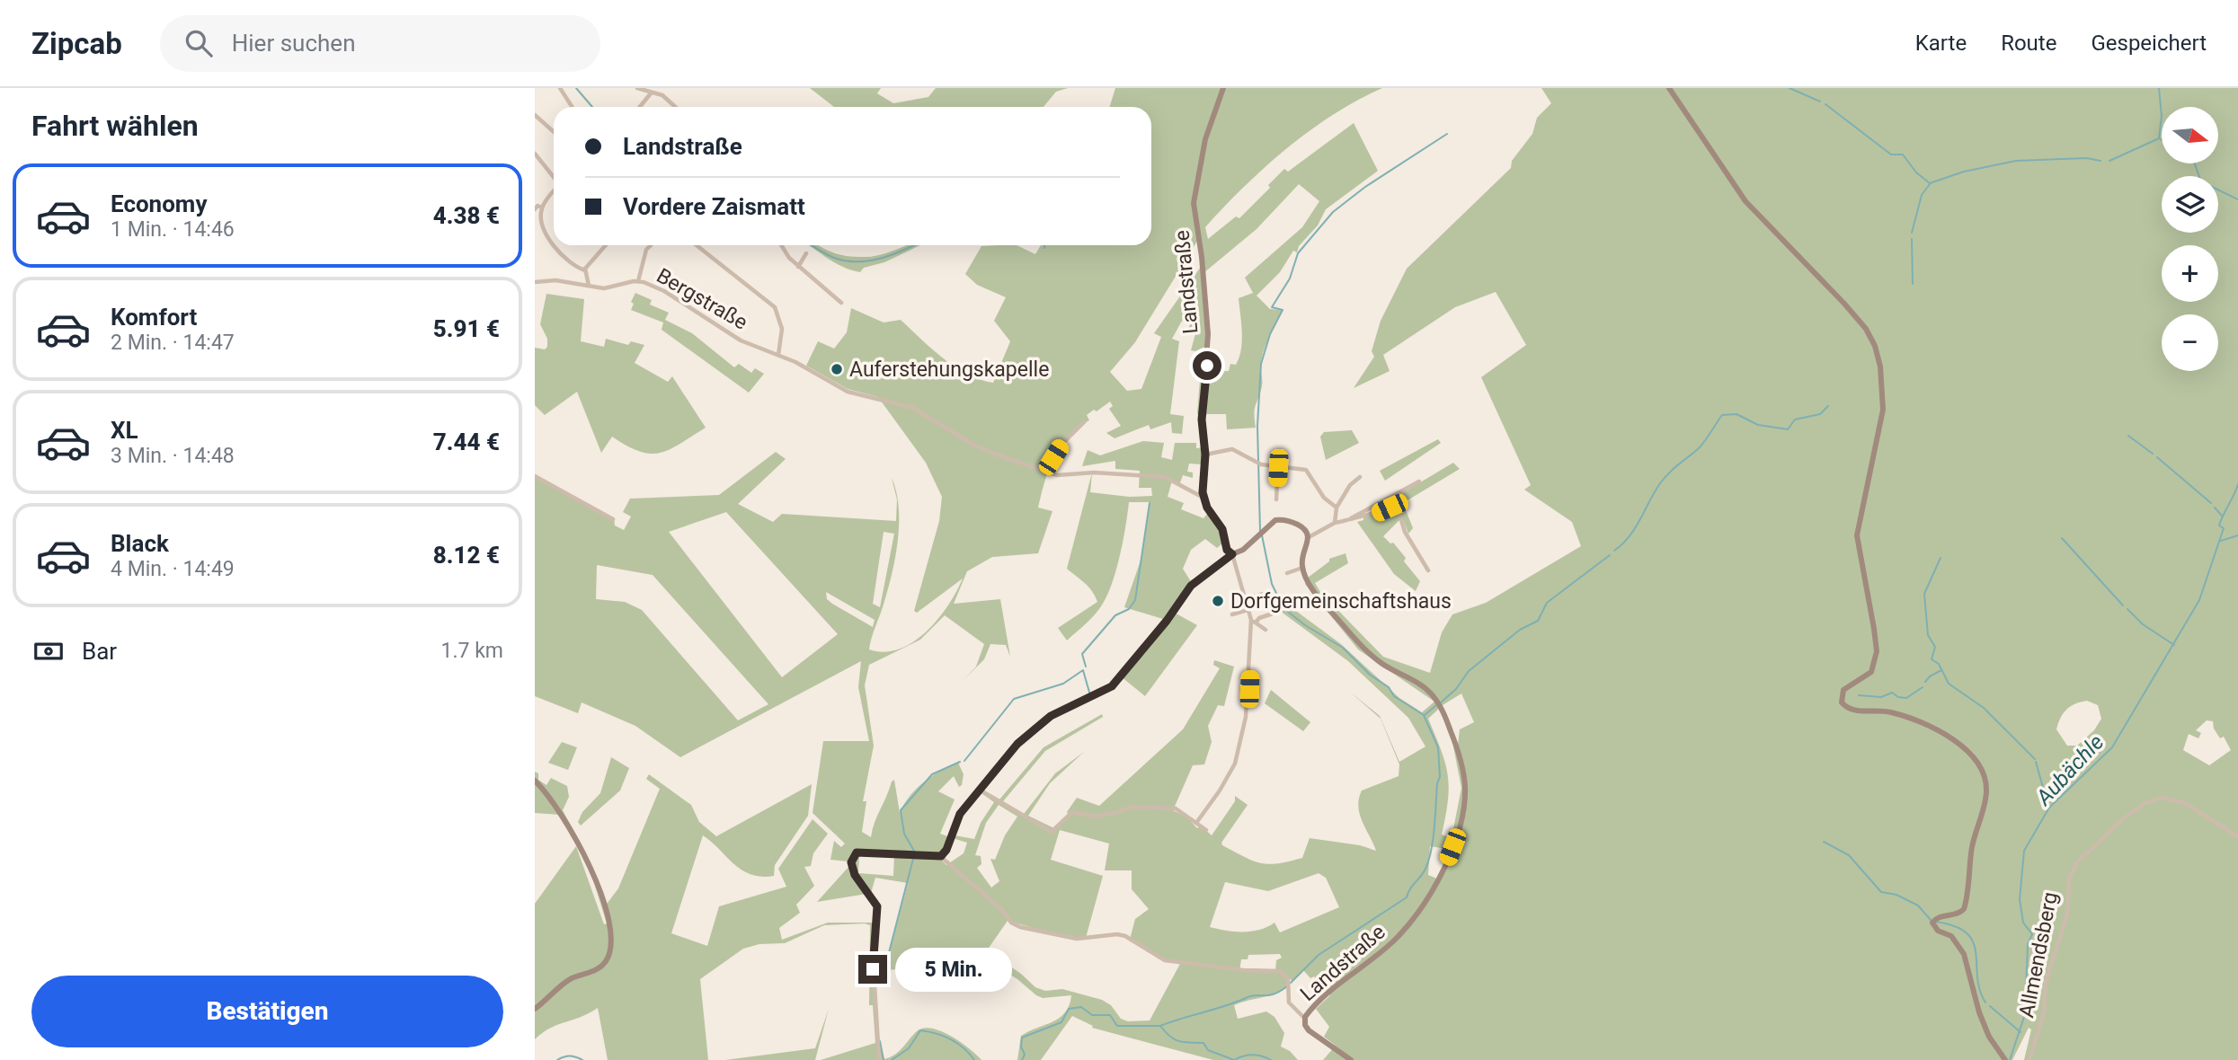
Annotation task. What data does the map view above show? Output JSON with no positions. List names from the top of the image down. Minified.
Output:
{"streets":{"street":["Landstraße","Bergstraße","Allmendsberg"]},"crossings":[["Landstraße","Bergstraße"]],"water":["Aubächle"],"places":["Auferstehungskapelle","Dorfgemeinschaftshaus"],"north":"right","page":{"header":"Zipcab","search":"Hier suchen","nav":["Karte","Route","Gespeichert"],"heading":"Fahrt wählen","map_buttons":["+","−"],"banner":["Landstraße","Vordere Zaismatt"],"list":[{"name":"Economy","note":"1 Min. · 14:46","value":"4.38 €"},{"name":"Komfort","note":"2 Min. · 14:47","value":"5.91 €"},{"name":"XL","note":"3 Min. · 14:48","value":"7.44 €"},{"name":"Black","note":"4 Min. · 14:49","value":"8.12 €"}],"pay":["Bar","1.7 km"],"bubble":"5 Min.","buttons":"Bestätigen"}}
